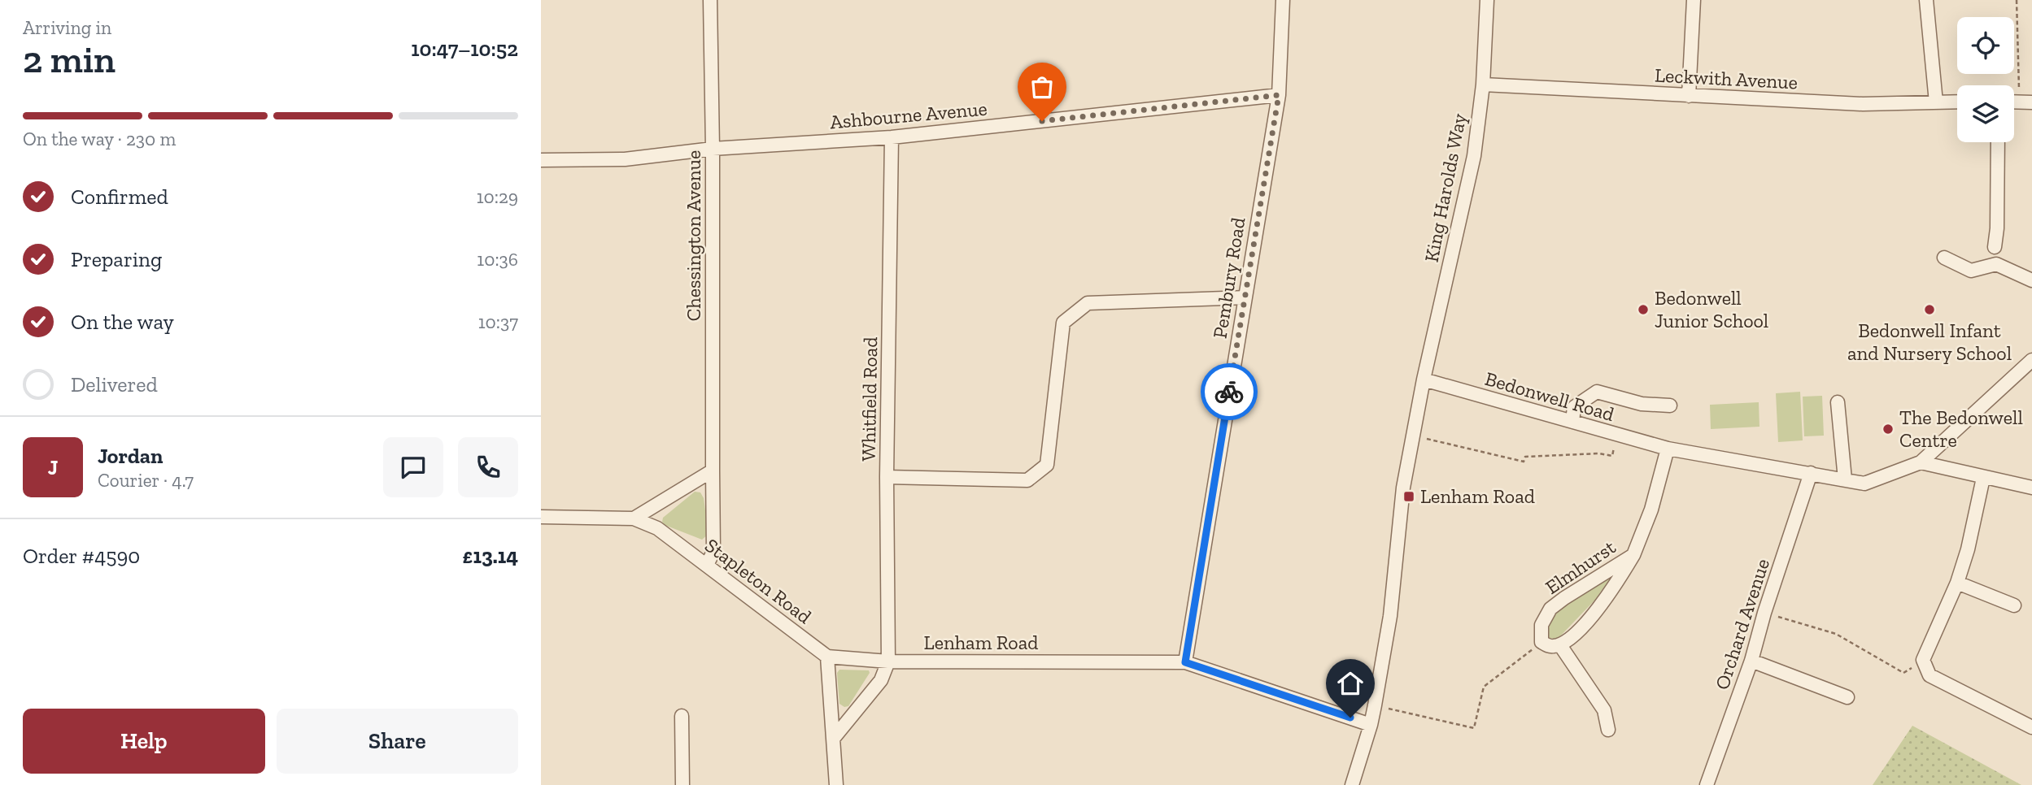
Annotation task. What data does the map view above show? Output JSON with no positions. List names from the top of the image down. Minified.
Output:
{"streets":{"street":["Leckwith Avenue","Ashbourne Avenue","King Harolds Way","Chessington Avenue","Pembury Road","Bedonwell Road","Whitfield Road","Elmhurst","Stapleton Road","Orchard Avenue","Lenham Road"]},"crossings":[["Leckwith Avenue","King Harolds Way"],["Ashbourne Avenue","Chessington Avenue"],["Ashbourne Avenue","Pembury Road"],["Ashbourne Avenue","Whitfield Road"],["King Harolds Way","Bedonwell Road"],["Chessington Avenue","Stapleton Road"],["Pembury Road","Lenham Road"],["Bedonwell Road","Elmhurst"],["Bedonwell Road","Orchard Avenue"],["Whitfield Road","Lenham Road"],["Stapleton Road","Lenham Road"]],"places":{"other":["Bedonwell Junior School","Bedonwell Infant and Nursery School","The Bedonwell Centre"],"transit":["Lenham Road"]},"page":{"heading":["2 min","Arriving in","10:47–10:52"],"panel":["Jordan","Courier · 4.7","Order #4590","£13.14"],"bar":"On the way · 230 m","list":[["Confirmed","10:29"],["Preparing","10:36"],["On the way","10:37"],"Delivered"],"round":"J","buttons":["Help","Share"]}}
